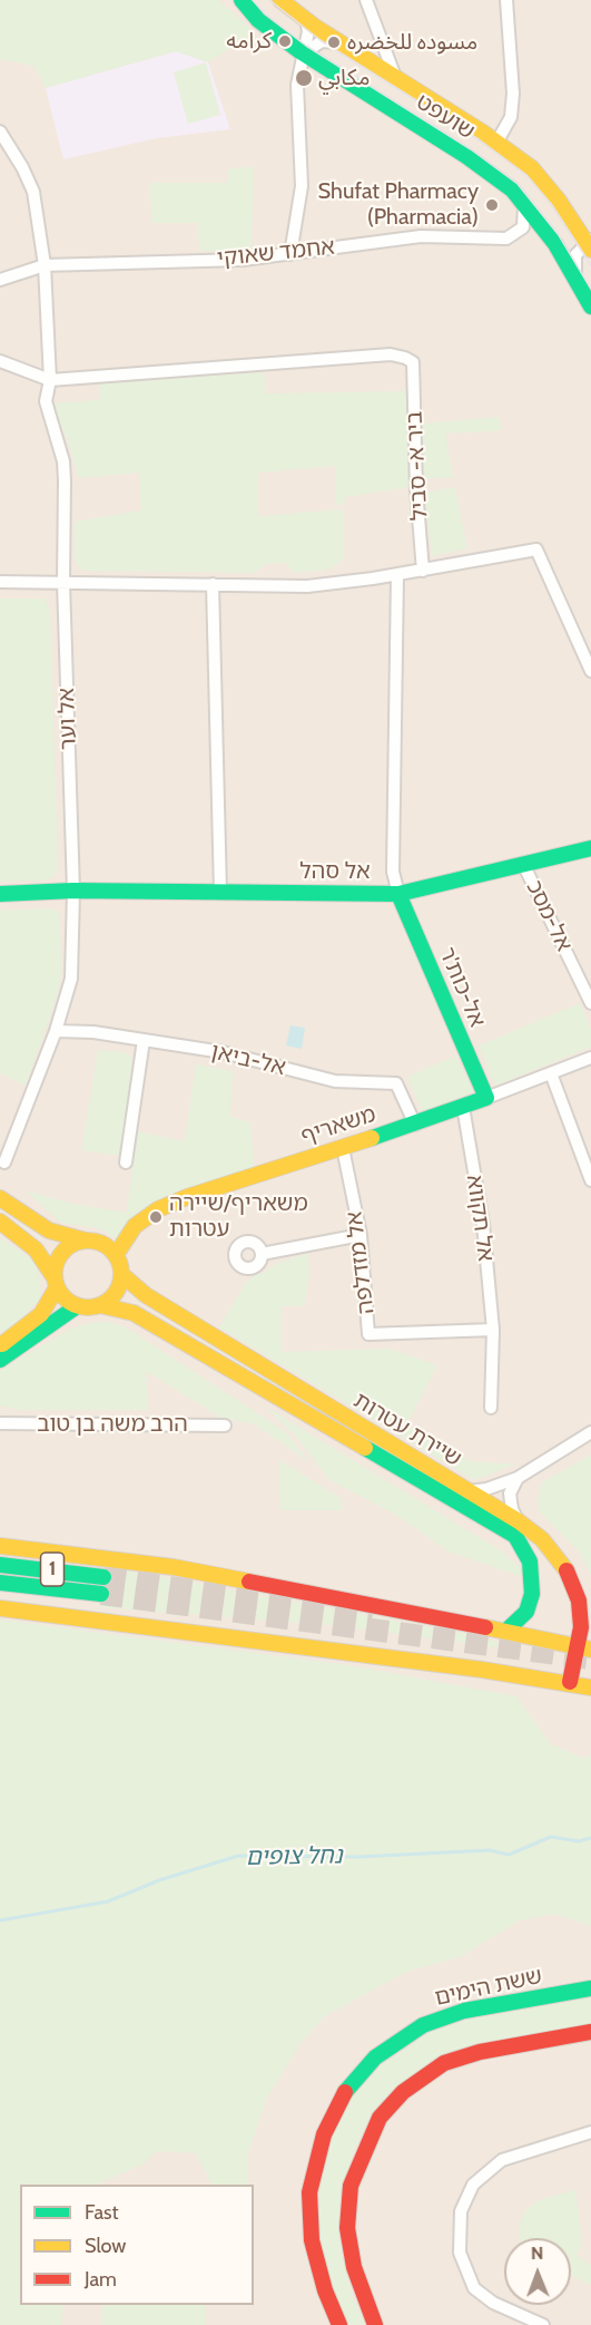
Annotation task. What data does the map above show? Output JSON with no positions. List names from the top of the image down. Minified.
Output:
{"streets":{"main road":["שועפט","אל סהל","אל-כות'ר","משאריף","שיירת עטרות","1","ששת הימים"],"street":["אחמד שאוקי","ביר א- סביל","אל וער","אל-מסכ","אל-ביאן","אל תקווא","אל מזדלפה","הרב משה בן טוב"]},"crossings":[["שועפט","אחמד שאוקי"],["אחמד שאוקי","אל וער"],["ביר א- סביל","אל וער"],["אל וער","אל סהל"],["אל וער","אל-ביאן"],["אל סהל","אל-מסכ"],["אל סהל","אל-כות'ר"],["אל-כות'ר","משאריף"],["אל-ביאן","משאריף"],["משאריף","אל תקווא"],["משאריף","אל מזדלפה"],["משאריף","שיירת עטרות"],["אל תקווא","אל מזדלפה"]],"water":["נחל צופים"],"places":["كرامه","مسوده للخضره","مكابي","Shufat Pharmacy (Pharmacia)","משאריף/שיירה עטרות"],"legend":["Fast","Slow","Jam"],"north":"top"}
